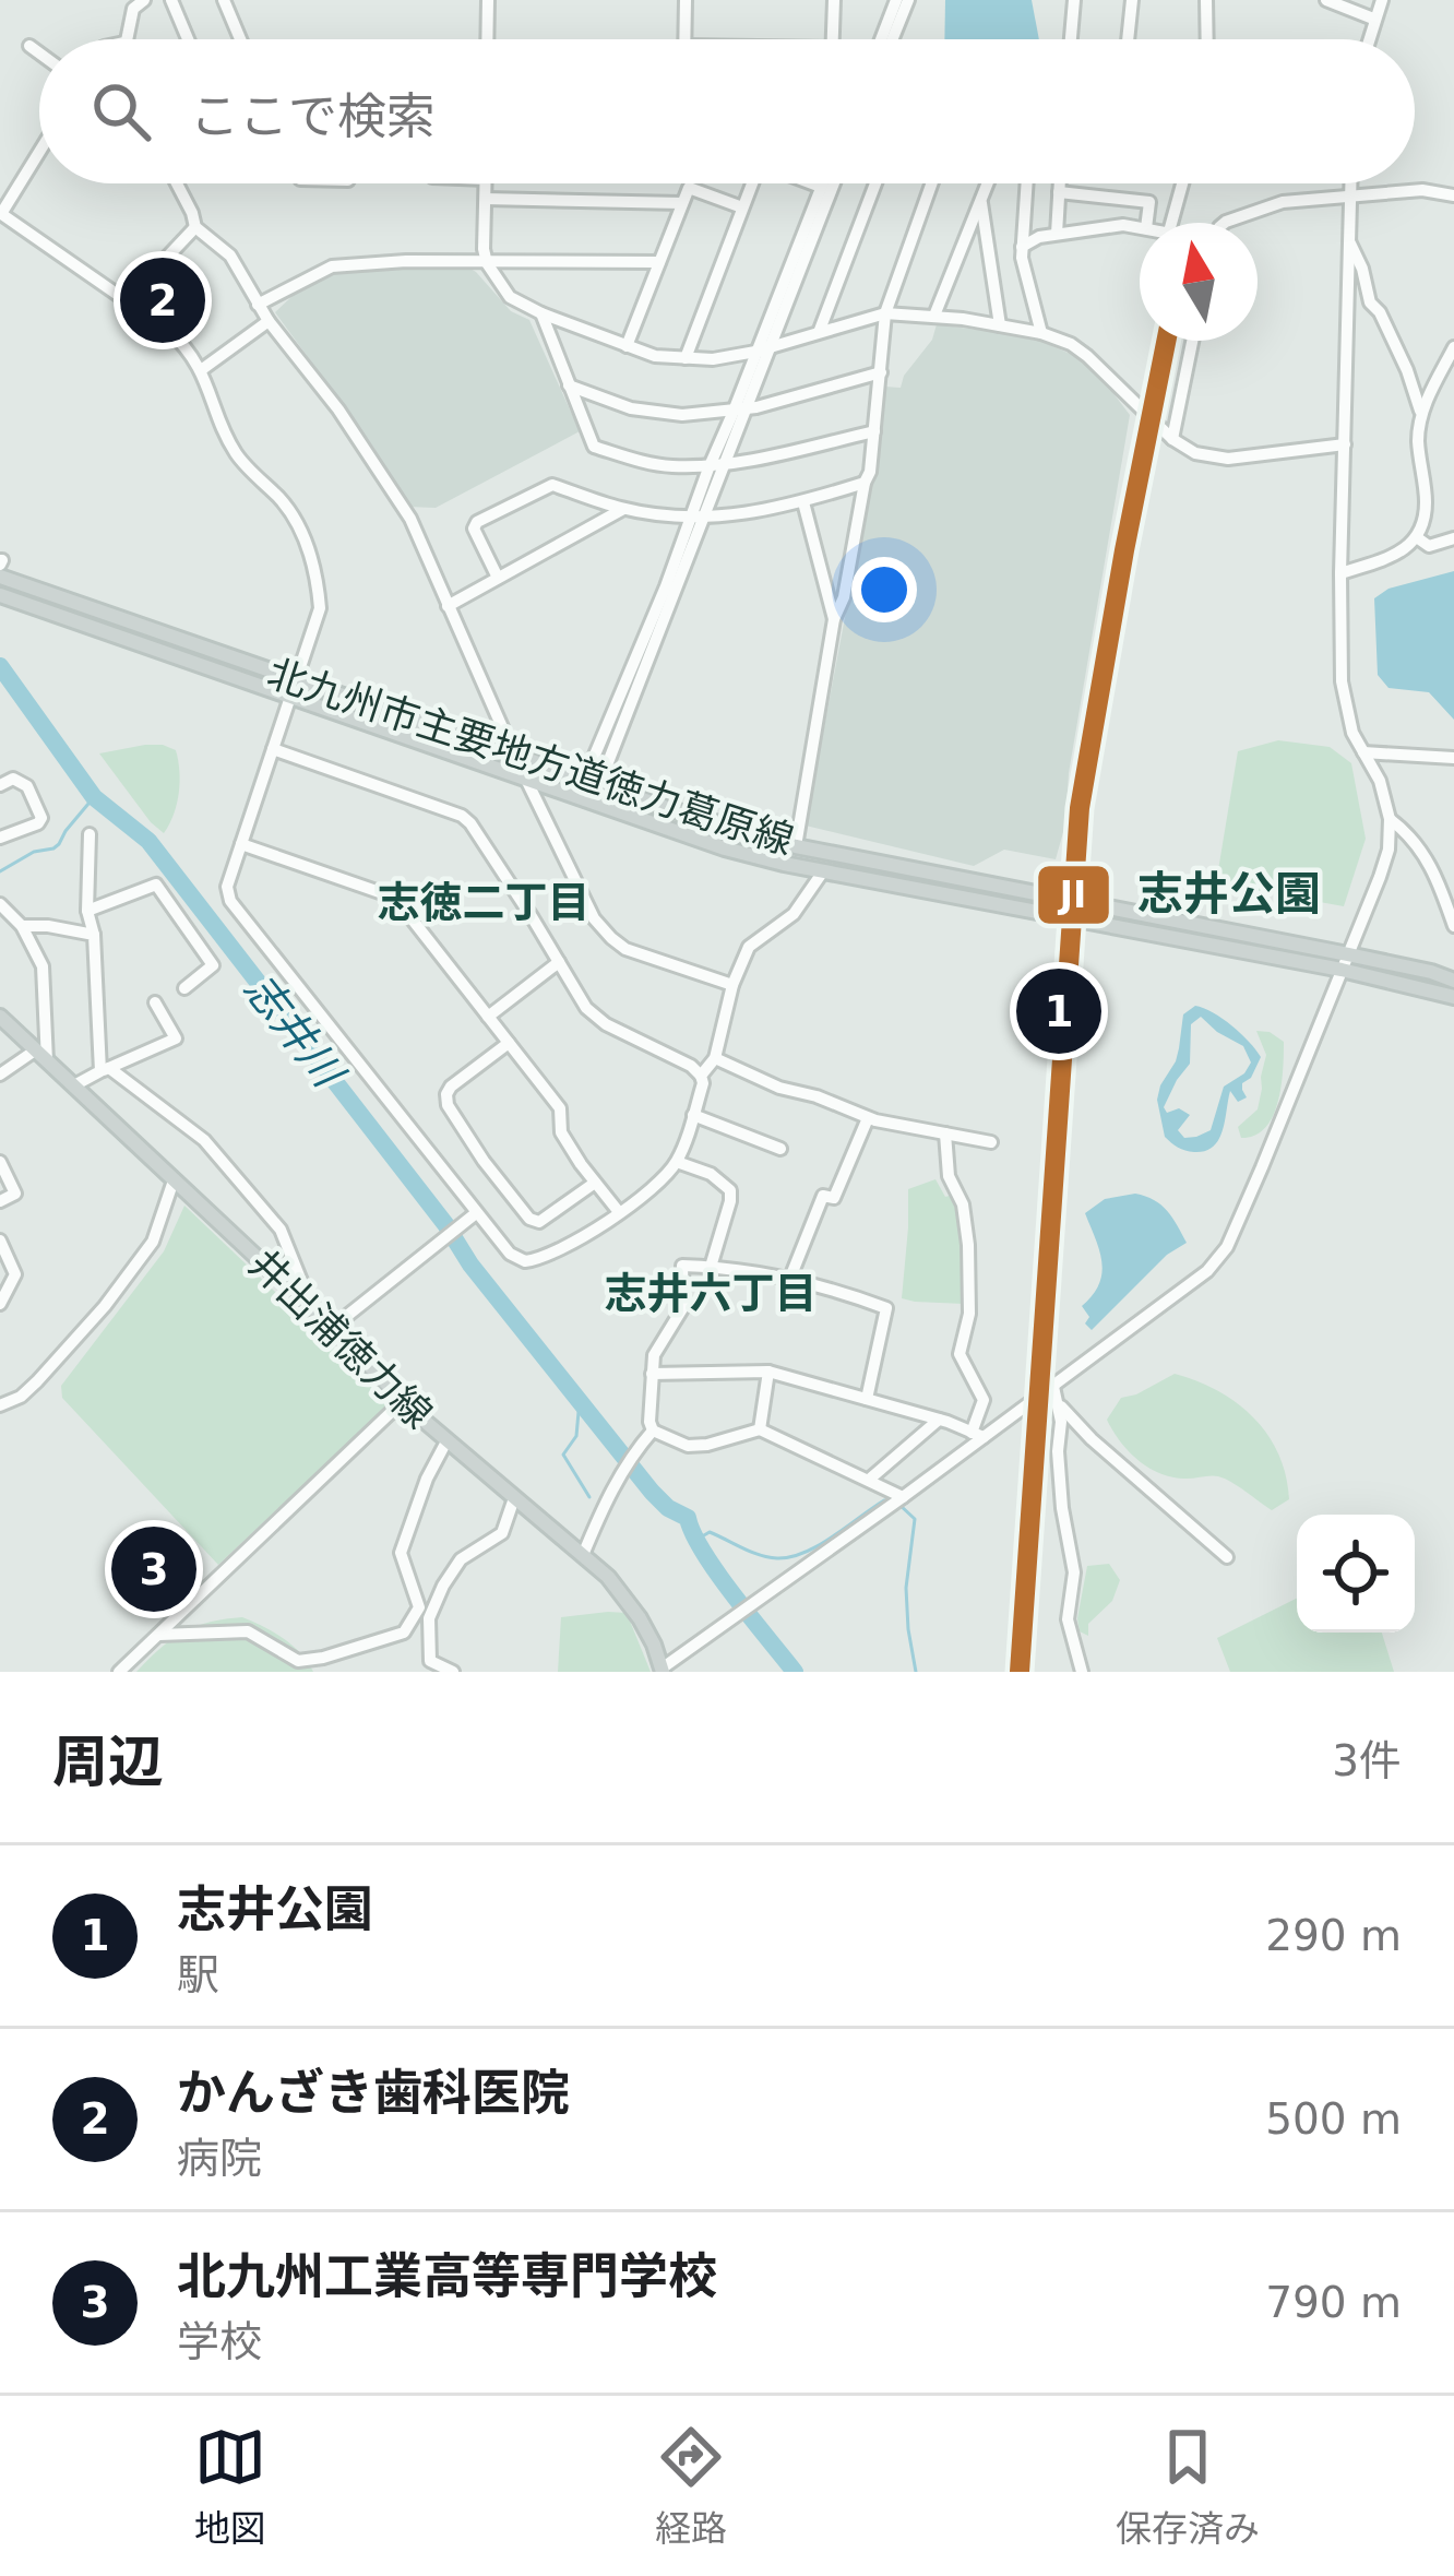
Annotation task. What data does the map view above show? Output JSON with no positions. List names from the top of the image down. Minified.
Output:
{"streets":{"main road":["北九州市主要地方道徳力葛原線","井出浦徳力線"]},"districts":["志井公園","志徳二丁目","志井六丁目"],"water":["志井川"],"lines":["transit line JI"],"north":"top","page":{"search":"ここで検索","pins":["2","1","3"],"heading":["周辺","3件"],"list":[{"mark":"1","name":"志井公園","note":"駅","value":"290 m"},{"mark":"2","name":"かんざき歯科医院","note":"病院","value":"500 m"},{"mark":"3","name":"北九州工業高等専門学校","note":"学校","value":"790 m"}],"nav":["地図","経路","保存済み"]}}
